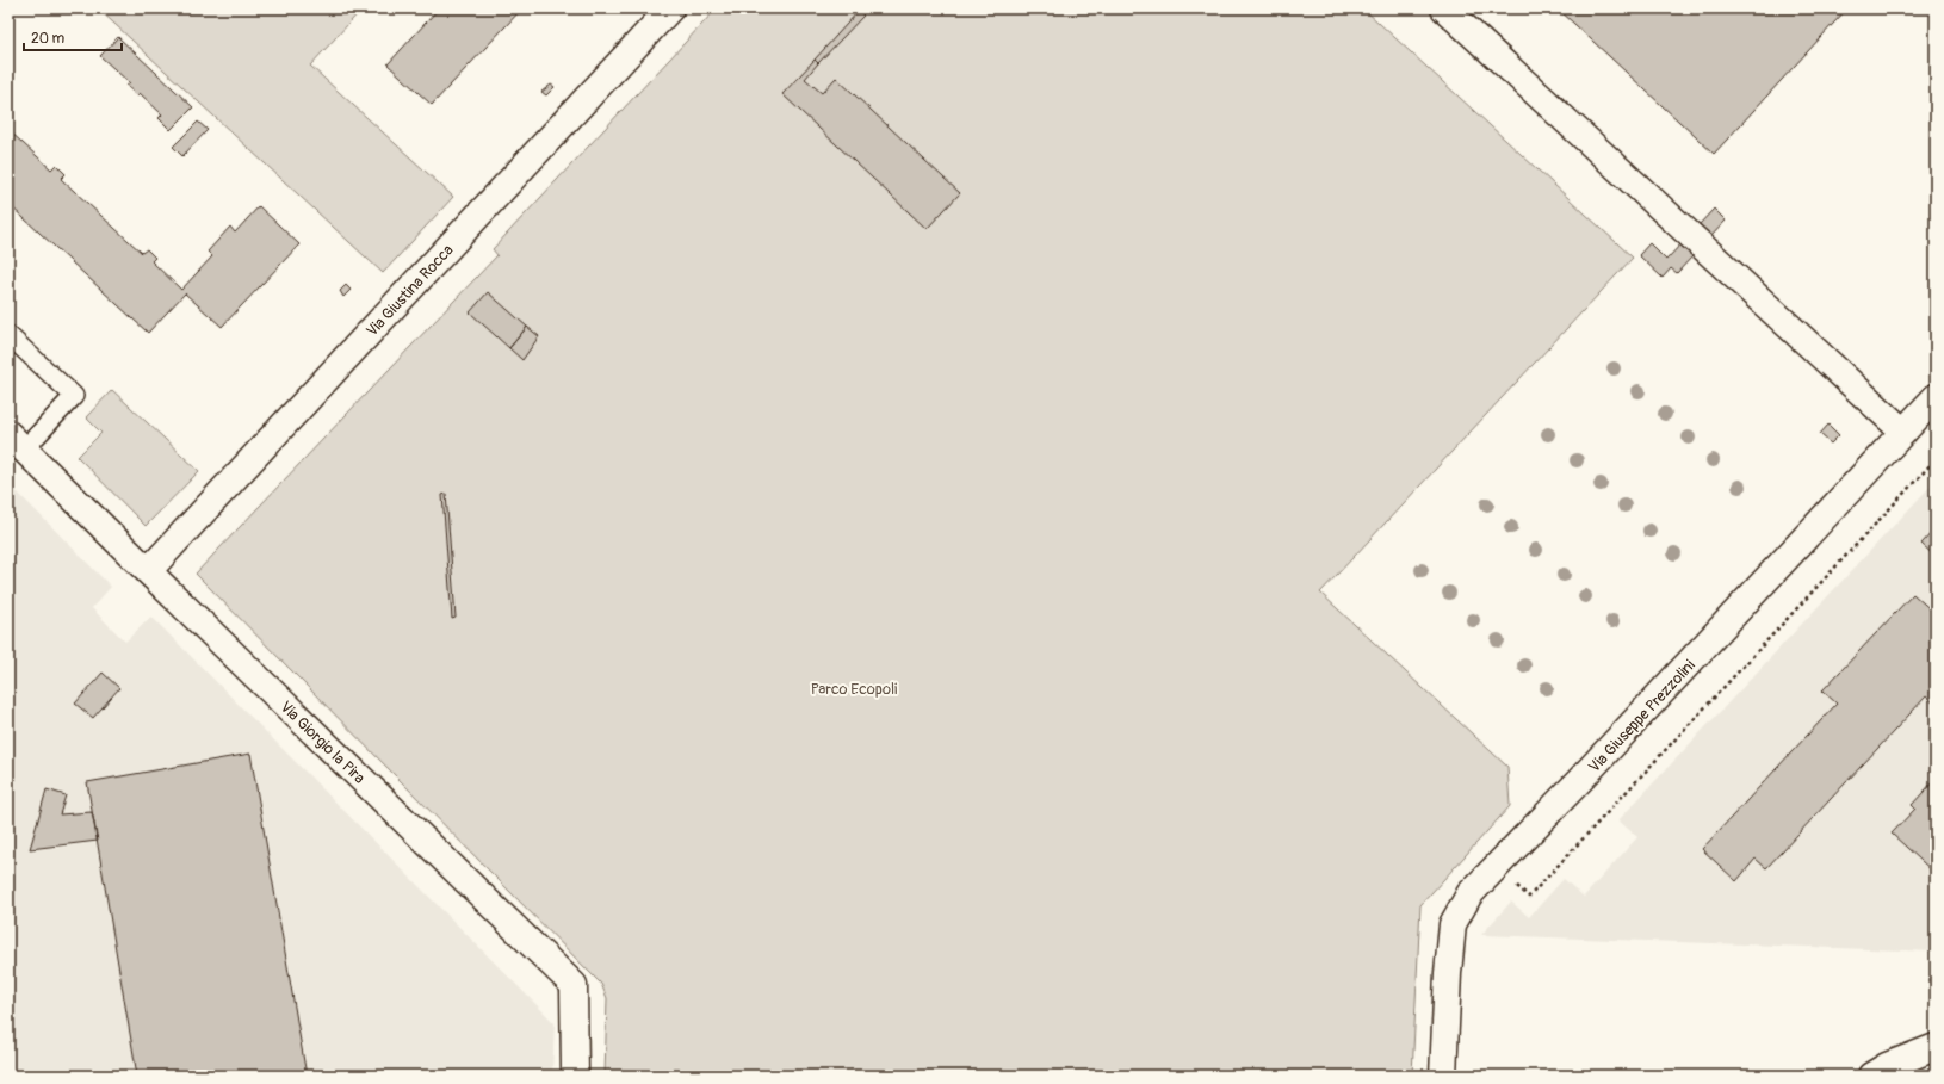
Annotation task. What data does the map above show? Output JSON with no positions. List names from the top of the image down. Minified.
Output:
{"streets":{"street":["Via Giustina Rocca","Via Giuseppe Prezzolini","Via Giorgio la Pira"]},"crossings":[["Via Giustina Rocca","Via Giorgio la Pira"]],"parks":["Parco Ecopoli"],"scale_bar":"20 m"}
